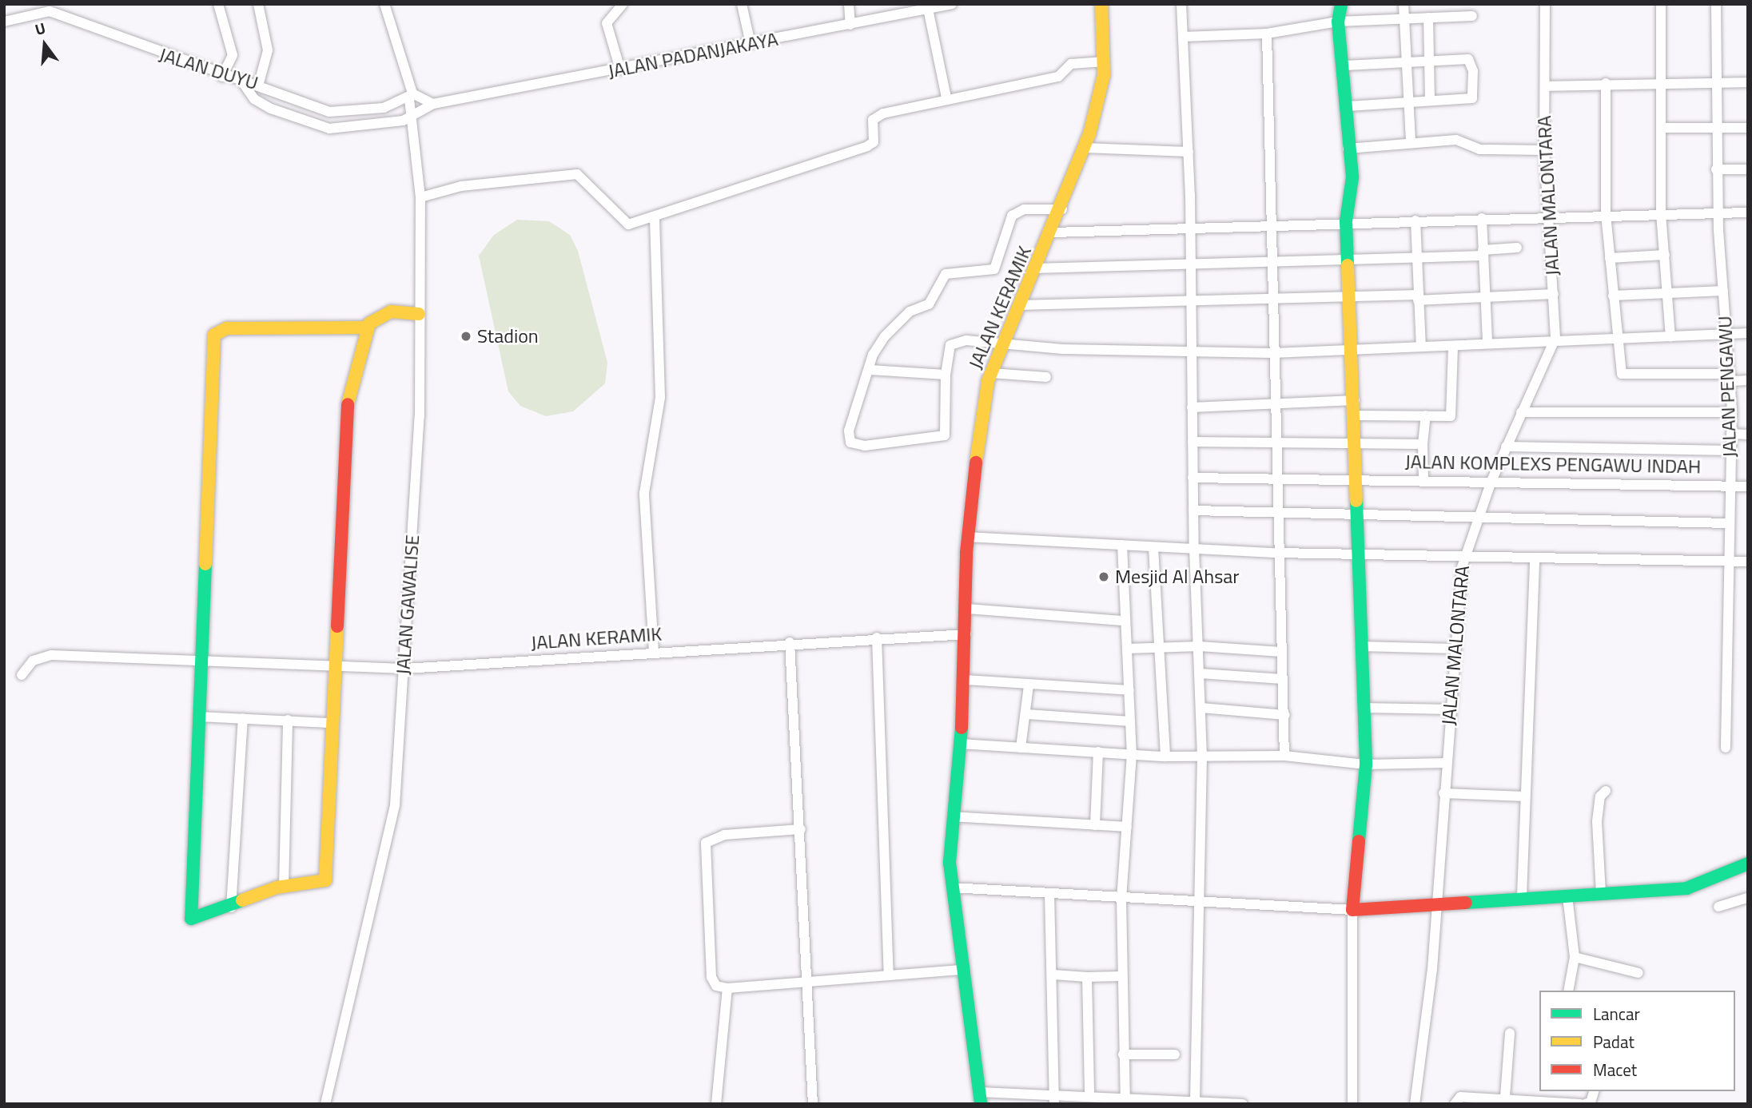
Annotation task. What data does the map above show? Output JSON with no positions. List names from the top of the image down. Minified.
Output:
{"streets":{"street":["JALAN PADANJAKAYA","JALAN DUYU","JALAN MALONTARA","JALAN KERAMIK","JALAN PENGAWU","JALAN KOMPLEXS PENGAWU INDAH","JALAN GAWALISE"]},"crossings":[["JALAN DUYU","JALAN GAWALISE"],["JALAN MALONTARA","JALAN KOMPLEXS PENGAWU INDAH"],["JALAN KERAMIK","JALAN GAWALISE"],["JALAN PENGAWU","JALAN KOMPLEXS PENGAWU INDAH"]],"places":["Stadion","Mesjid Al Ahsar"],"legend":["Lancar","Padat","Macet"],"north":"top"}
